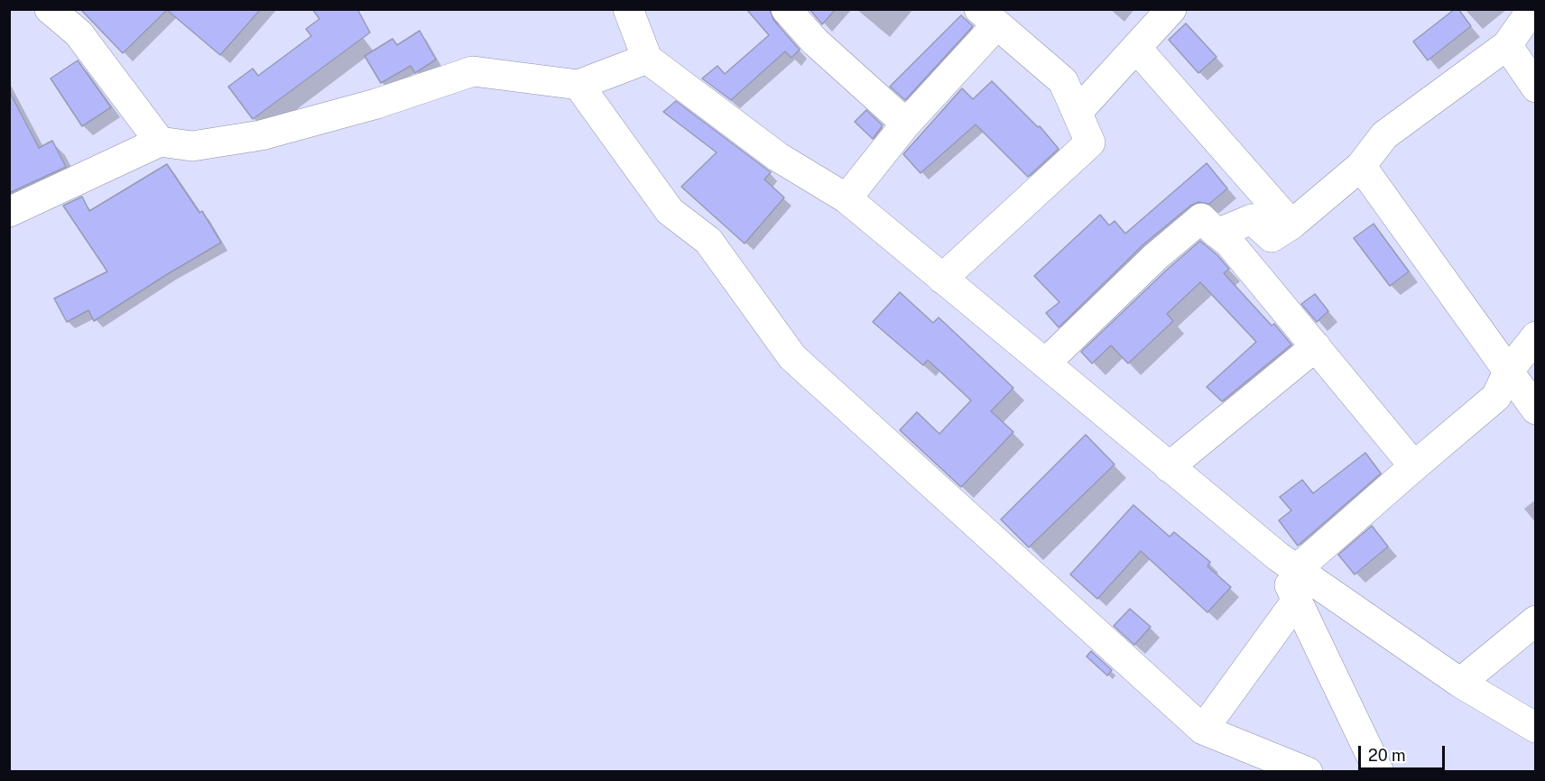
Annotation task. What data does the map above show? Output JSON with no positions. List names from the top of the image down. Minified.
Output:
{"scale_bar":"20 m"}
